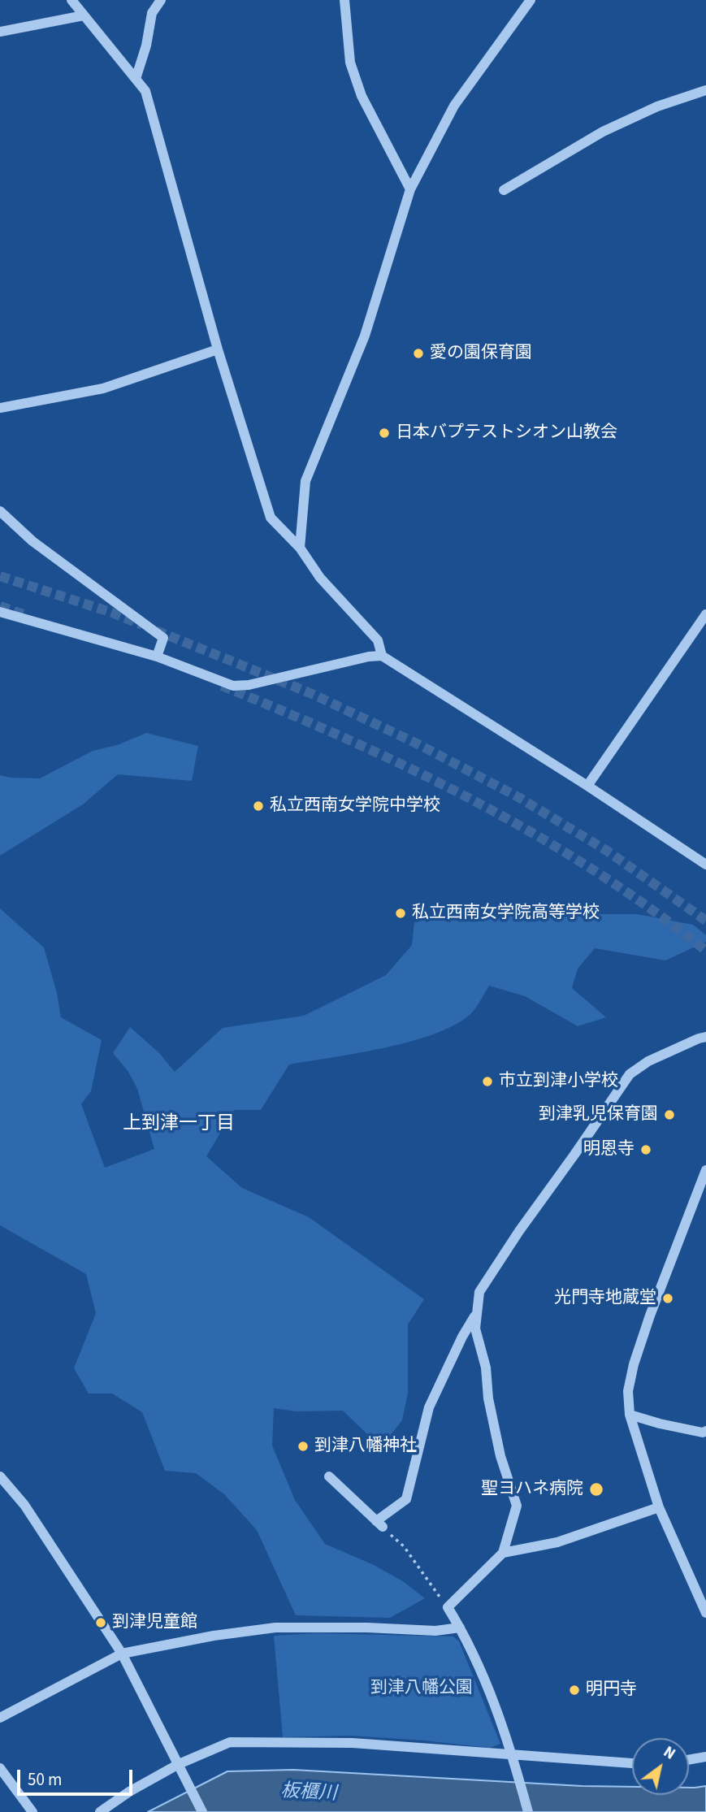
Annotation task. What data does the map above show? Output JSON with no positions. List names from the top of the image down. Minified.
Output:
{"districts":["上到津一丁目"],"water":["板櫃川"],"parks":["到津八幡公園"],"places":["愛の園保育園","日本バプテストシオン山教会","私立西南女学院中学校","私立西南女学院高等学校","市立到津小学校","到津乳児保育園","明恩寺","光門寺地蔵堂","到津八幡神社","聖ヨハネ病院","到津児童館","明円寺"],"scale_bar":"50 m","north":"top right"}
